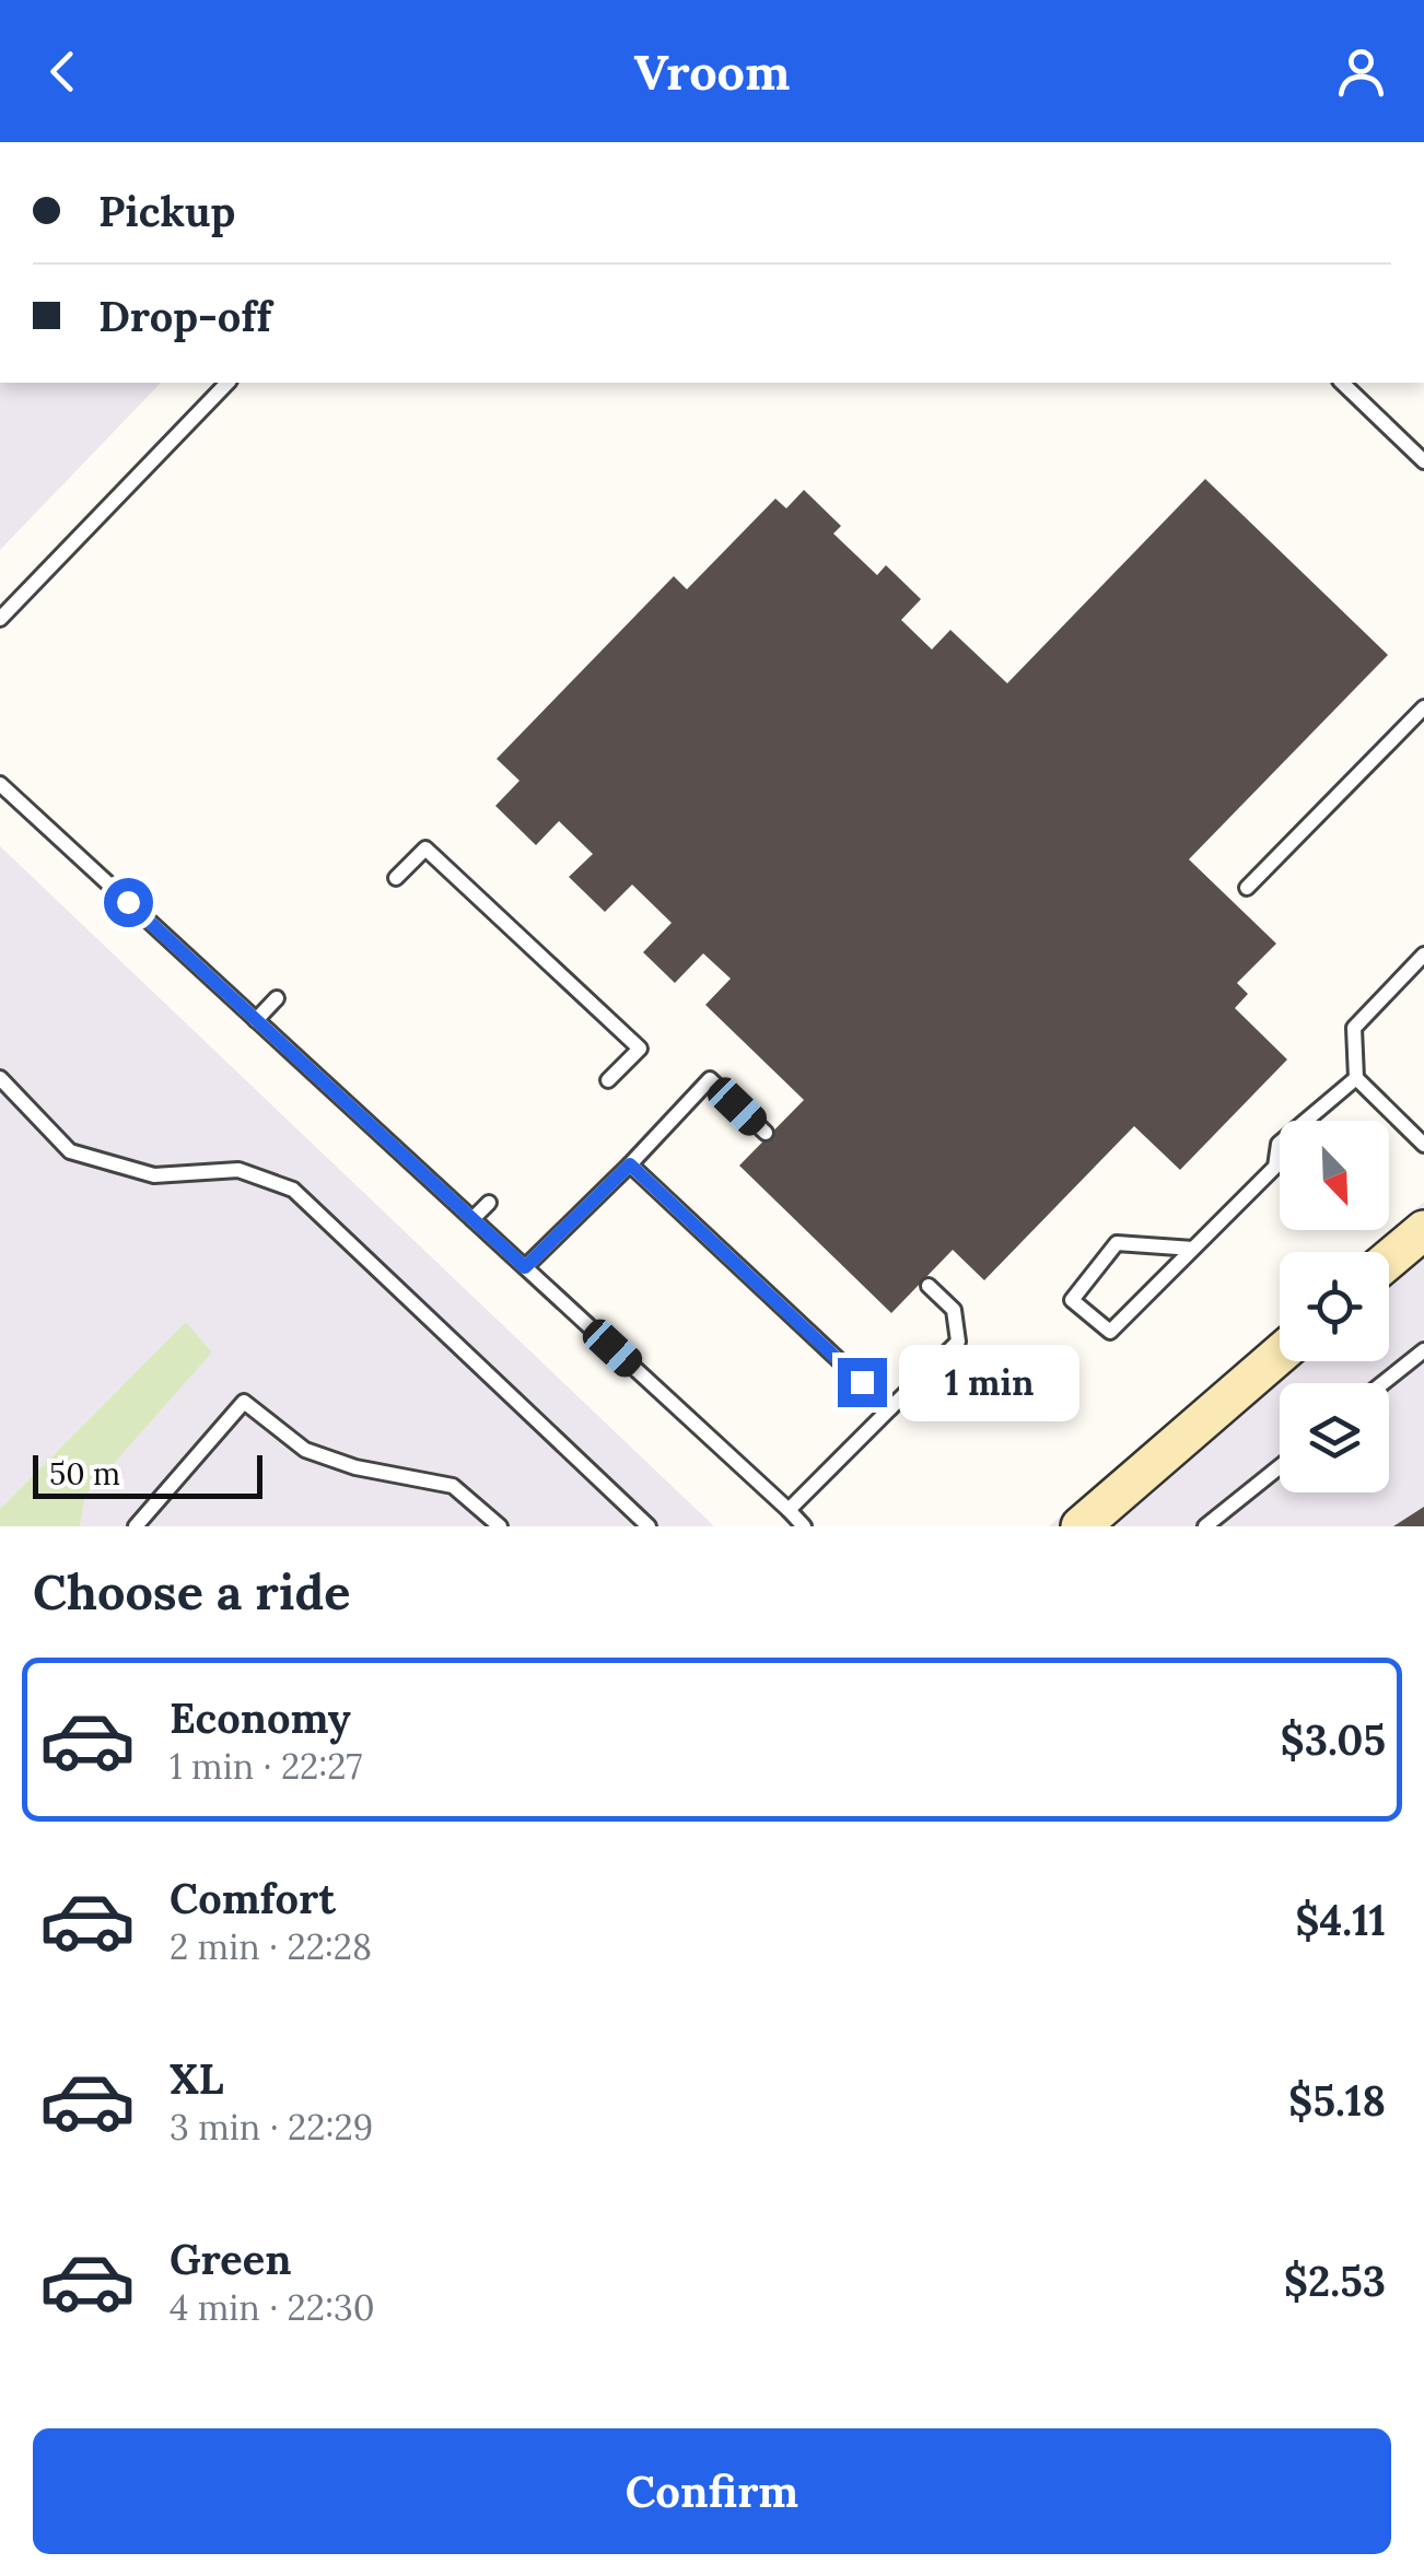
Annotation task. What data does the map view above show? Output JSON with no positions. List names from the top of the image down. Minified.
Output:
{"scale_bar":"50 m","north":"bottom right","page":{"header":"Vroom","banner":["Pickup","Drop-off"],"bubble":"1 min","scale":"50 m","heading":"Choose a ride","list":[{"name":"Economy","note":"1 min · 22:27","value":"$3.05"},{"name":"Comfort","note":"2 min · 22:28","value":"$4.11"},{"name":"XL","note":"3 min · 22:29","value":"$5.18"},{"name":"Green","note":"4 min · 22:30","value":"$2.53"}],"buttons":"Confirm"}}
